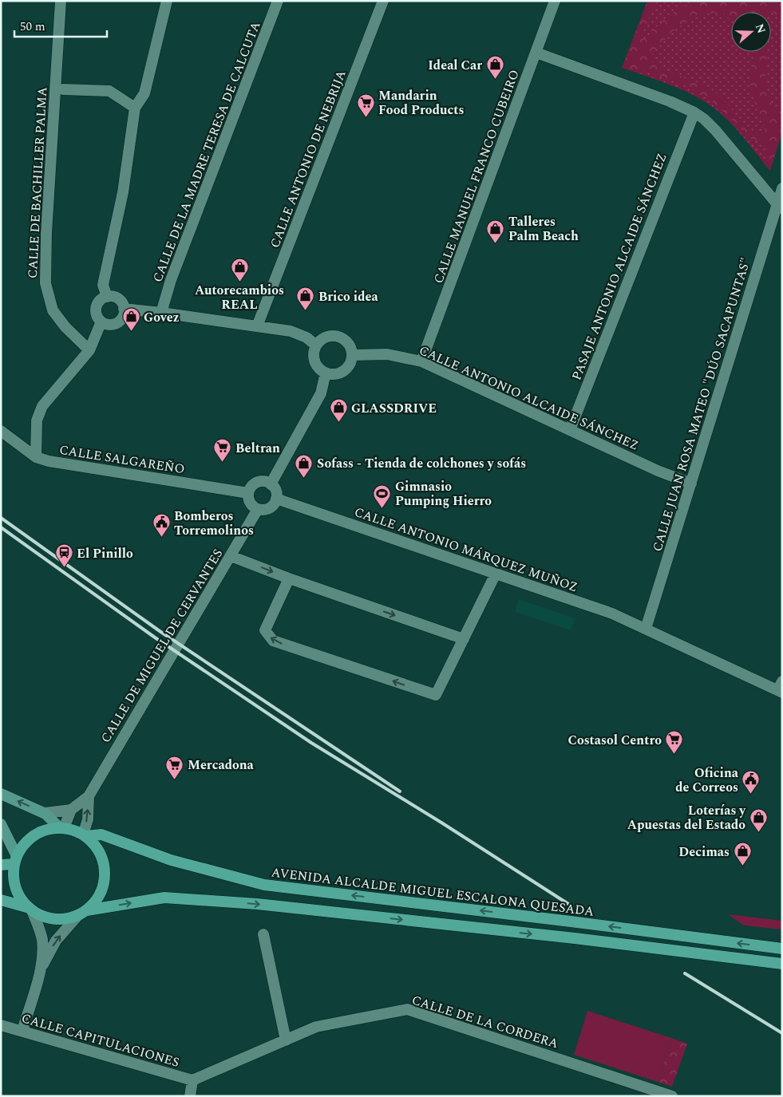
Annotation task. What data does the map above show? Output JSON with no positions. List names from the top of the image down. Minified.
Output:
{"streets":{"main road":["AVENIDA ALCALDE MIGUEL ESCALONA QUESADA"],"street":["CALLE DE LA MADRE TERESA DE CALCUTA","CALLE ANTONIO DE NEBRIJA","CALLE MANUEL FRANCO CUBEIRO","CALLE DE BACHILLER PALMA","PASAJE ANTONIO ALCAIDE SÁNCHEZ","CALLE ANTONIO ALCAIDE SÁNCHEZ","CALLE JUAN ROSA MATEO \"DÚO SACAPUNTAS\"","CALLE SALGAREÑO","CALLE ANTONIO MÁRQUEZ MUÑOZ","CALLE DE MIGUEL DE CERVANTES","CALLE DE LA CORDERA","CALLE CAPITULACIONES"]},"crossings":[["CALLE MANUEL FRANCO CUBEIRO","CALLE ANTONIO ALCAIDE SÁNCHEZ"],["PASAJE ANTONIO ALCAIDE SÁNCHEZ","CALLE ANTONIO ALCAIDE SÁNCHEZ"],["CALLE ANTONIO ALCAIDE SÁNCHEZ","CALLE JUAN ROSA MATEO \"DÚO SACAPUNTAS\""],["CALLE JUAN ROSA MATEO \"DÚO SACAPUNTAS\"","CALLE ANTONIO MÁRQUEZ MUÑOZ"],["CALLE SALGAREÑO","CALLE ANTONIO MÁRQUEZ MUÑOZ"],["CALLE SALGAREÑO","CALLE DE MIGUEL DE CERVANTES"],["CALLE ANTONIO MÁRQUEZ MUÑOZ","CALLE DE MIGUEL DE CERVANTES"],["CALLE DE LA CORDERA","CALLE CAPITULACIONES"]],"places":{"shop":["Ideal Car","Talleres Palm Beach","Autorecambios REAL","Brico idea","Govez","GLASSDRIVE","Sofass - Tienda de colchones y sofás","Loterías y Apuestas del Estado","Decimas"],"supermarket":["Mandarin Food Products","Beltran","Costasol Centro","Mercadona"],"sports":["Gimnasio Pumping Hierro"],"public building":["Bomberos Torremolinos","Oficina de Correos"],"station":["El Pinillo"]},"scale_bar":"50 m","north":"right"}
